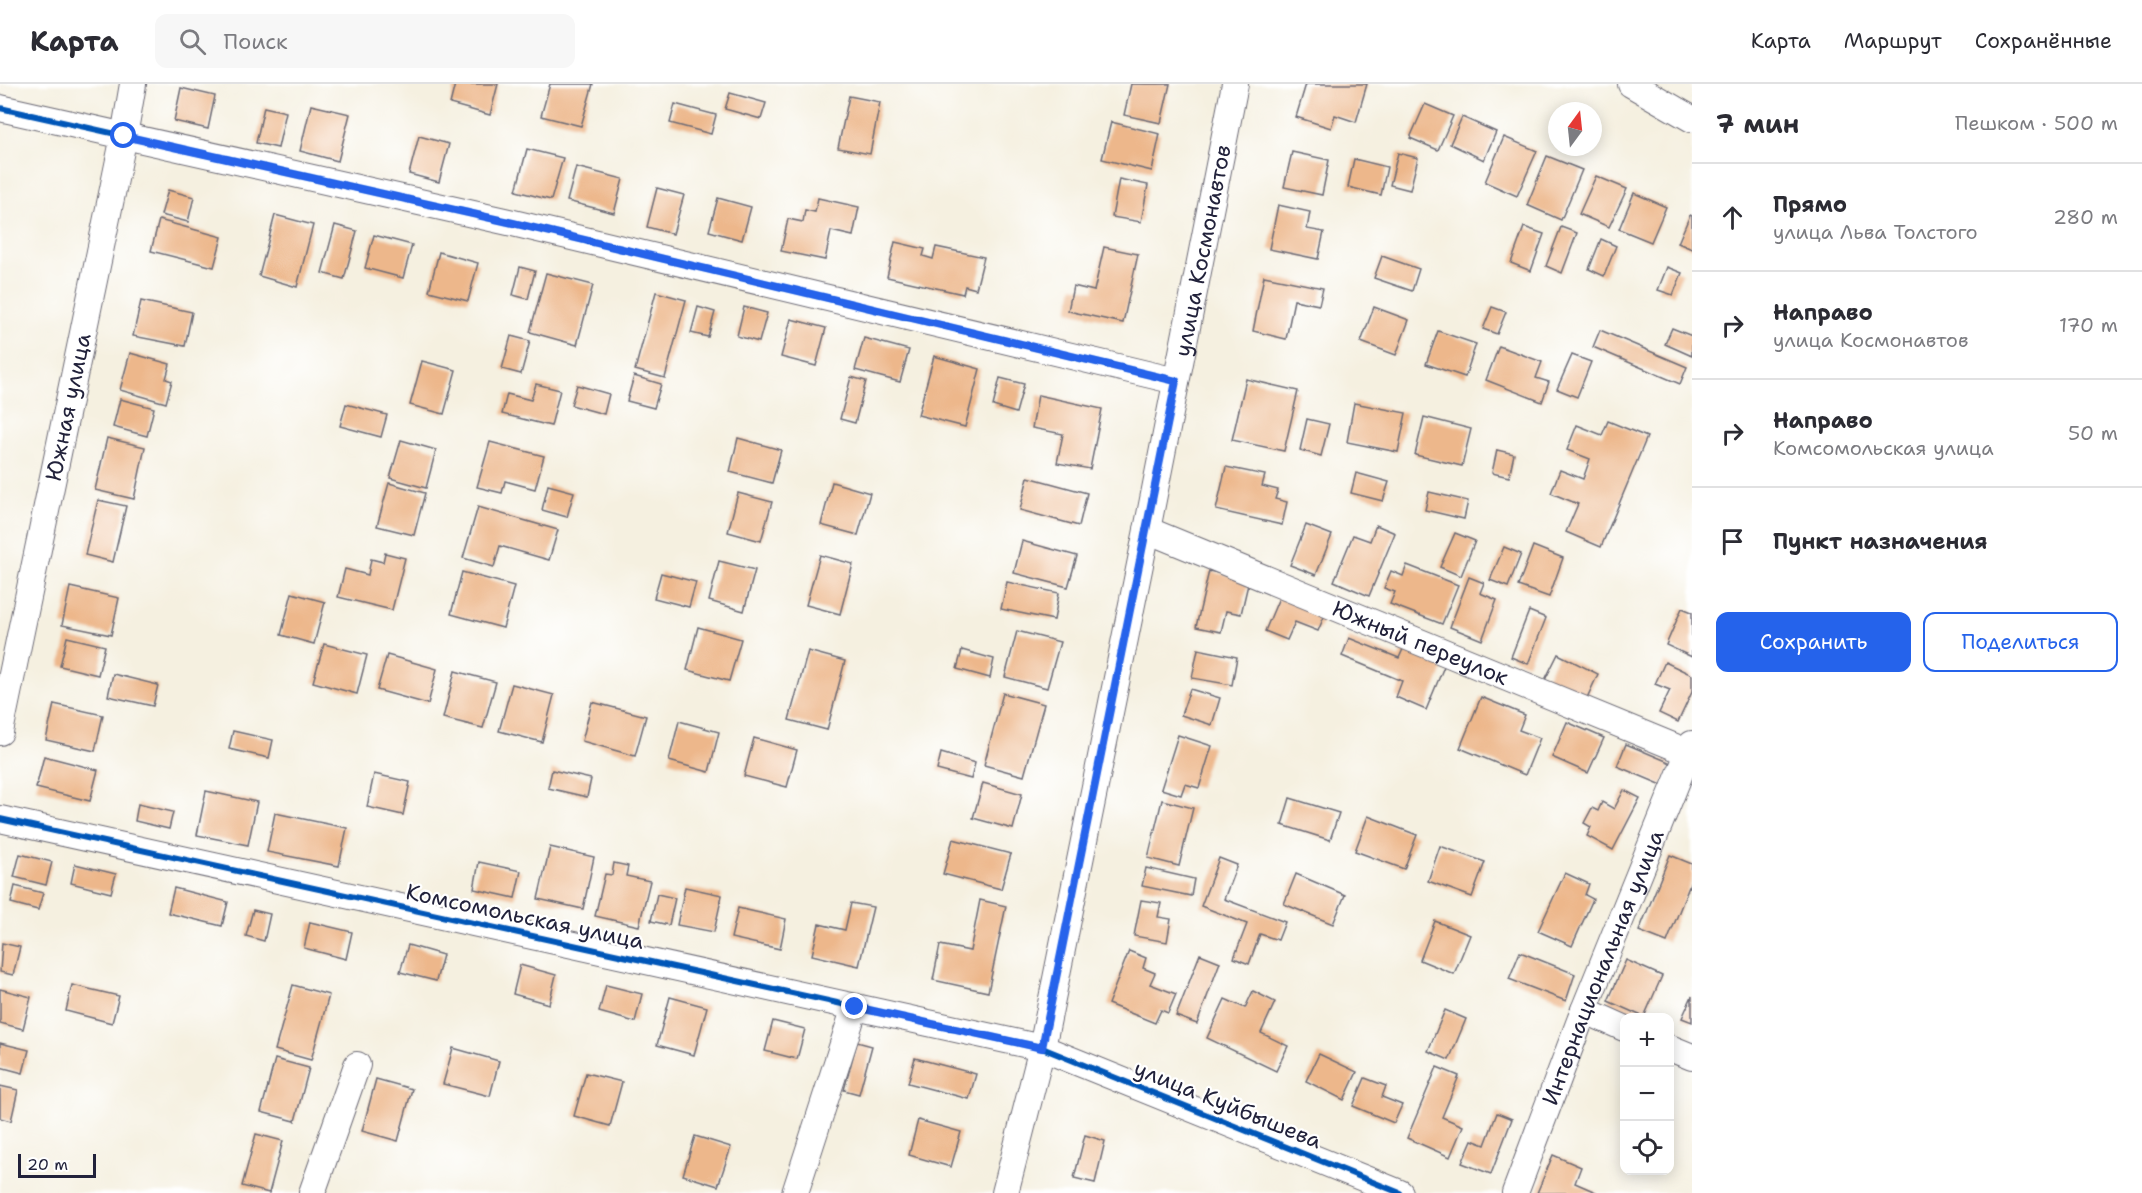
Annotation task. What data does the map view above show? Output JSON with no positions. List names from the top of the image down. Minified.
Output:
{"streets":{"street":["улица Космонавтов","Южная улица","Южный переулок","Комсомольская улица","Интернациональная улица","улица Куйбышева"]},"crossings":[["улица Космонавтов","Южный переулок"],["улица Космонавтов","Комсомольская улица"],["улица Космонавтов","улица Куйбышева"],["Южный переулок","Интернациональная улица"],["Комсомольская улица","улица Куйбышева"]],"scale_bar":"20 m","north":"top","page":{"header":"Карта","search":"Поиск","nav":["Карта","Маршрут","Сохранённые"],"heading":["7 мин","Пешком · 500 m"],"list":[["Прямо","улица Льва Толстого","280 m"],["Направо","улица Космонавтов","170 m"],["Направо","Комсомольская улица","50 m"],"Пункт назначения"],"buttons":["Сохранить","Поделиться"],"map_buttons":["+","−"],"scale":"20 m"}}
